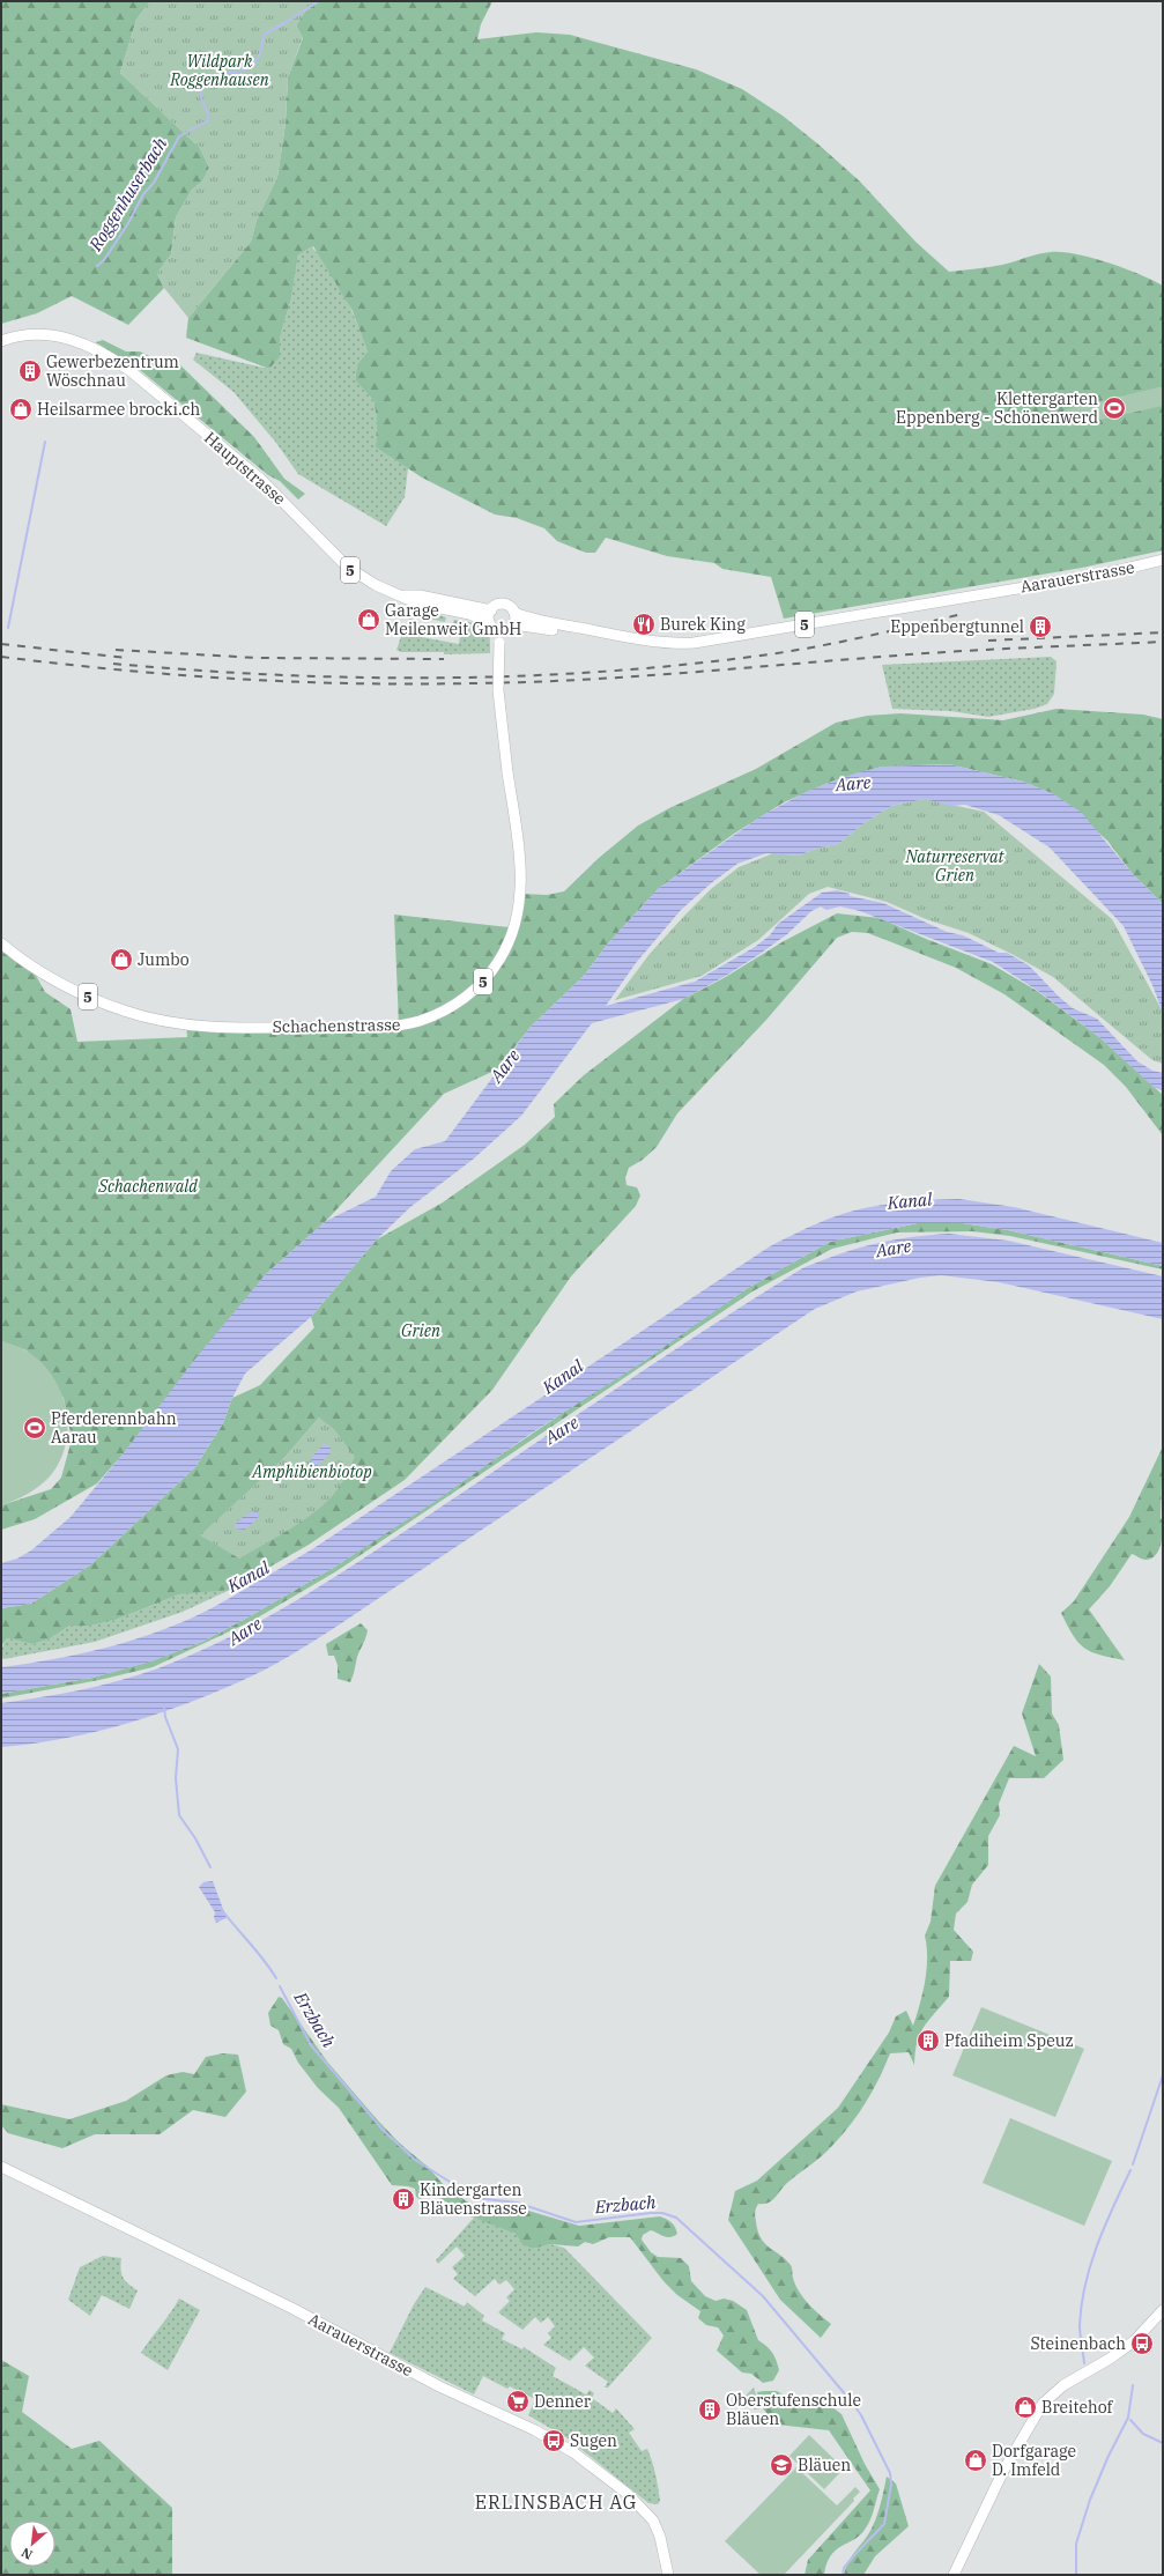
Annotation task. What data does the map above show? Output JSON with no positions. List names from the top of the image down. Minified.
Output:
{"streets":{"main road":["Hauptstrasse","5","Aarauerstrasse","Schachenstrasse"]},"crossings":[["Hauptstrasse","5"],["Hauptstrasse","Schachenstrasse"],["5","Aarauerstrasse"],["5","Schachenstrasse"]],"districts":["ERLINSBACH AG"],"water":["Roggenhuserbach","Aare","Kanal","Erzbach"],"parks":["Wildpark Roggenhausen","Naturreservat Grien","Schachenwald","Grien","Amphibienbiotop"],"places":{"building":["Gewerbezentrum Wöschnau","Eppenbergtunnel","Pfadiheim Speuz","Kindergarten Bläuenstrasse","Oberstufenschule Bläuen"],"sports":["Klettergarten Eppenberg - Schönenwerd","Pferderennbahn Aarau"],"shop":["Heilsarmee brocki.ch","Garage Meilenweit GmbH","Jumbo","Breitehof","Dorfgarage D. Imfeld"],"restaurant":["Burek King"],"bus stop":["Steinenbach","Sugen"],"supermarket":["Denner"],"school or university":["Bläuen"]},"north":"bottom left"}
